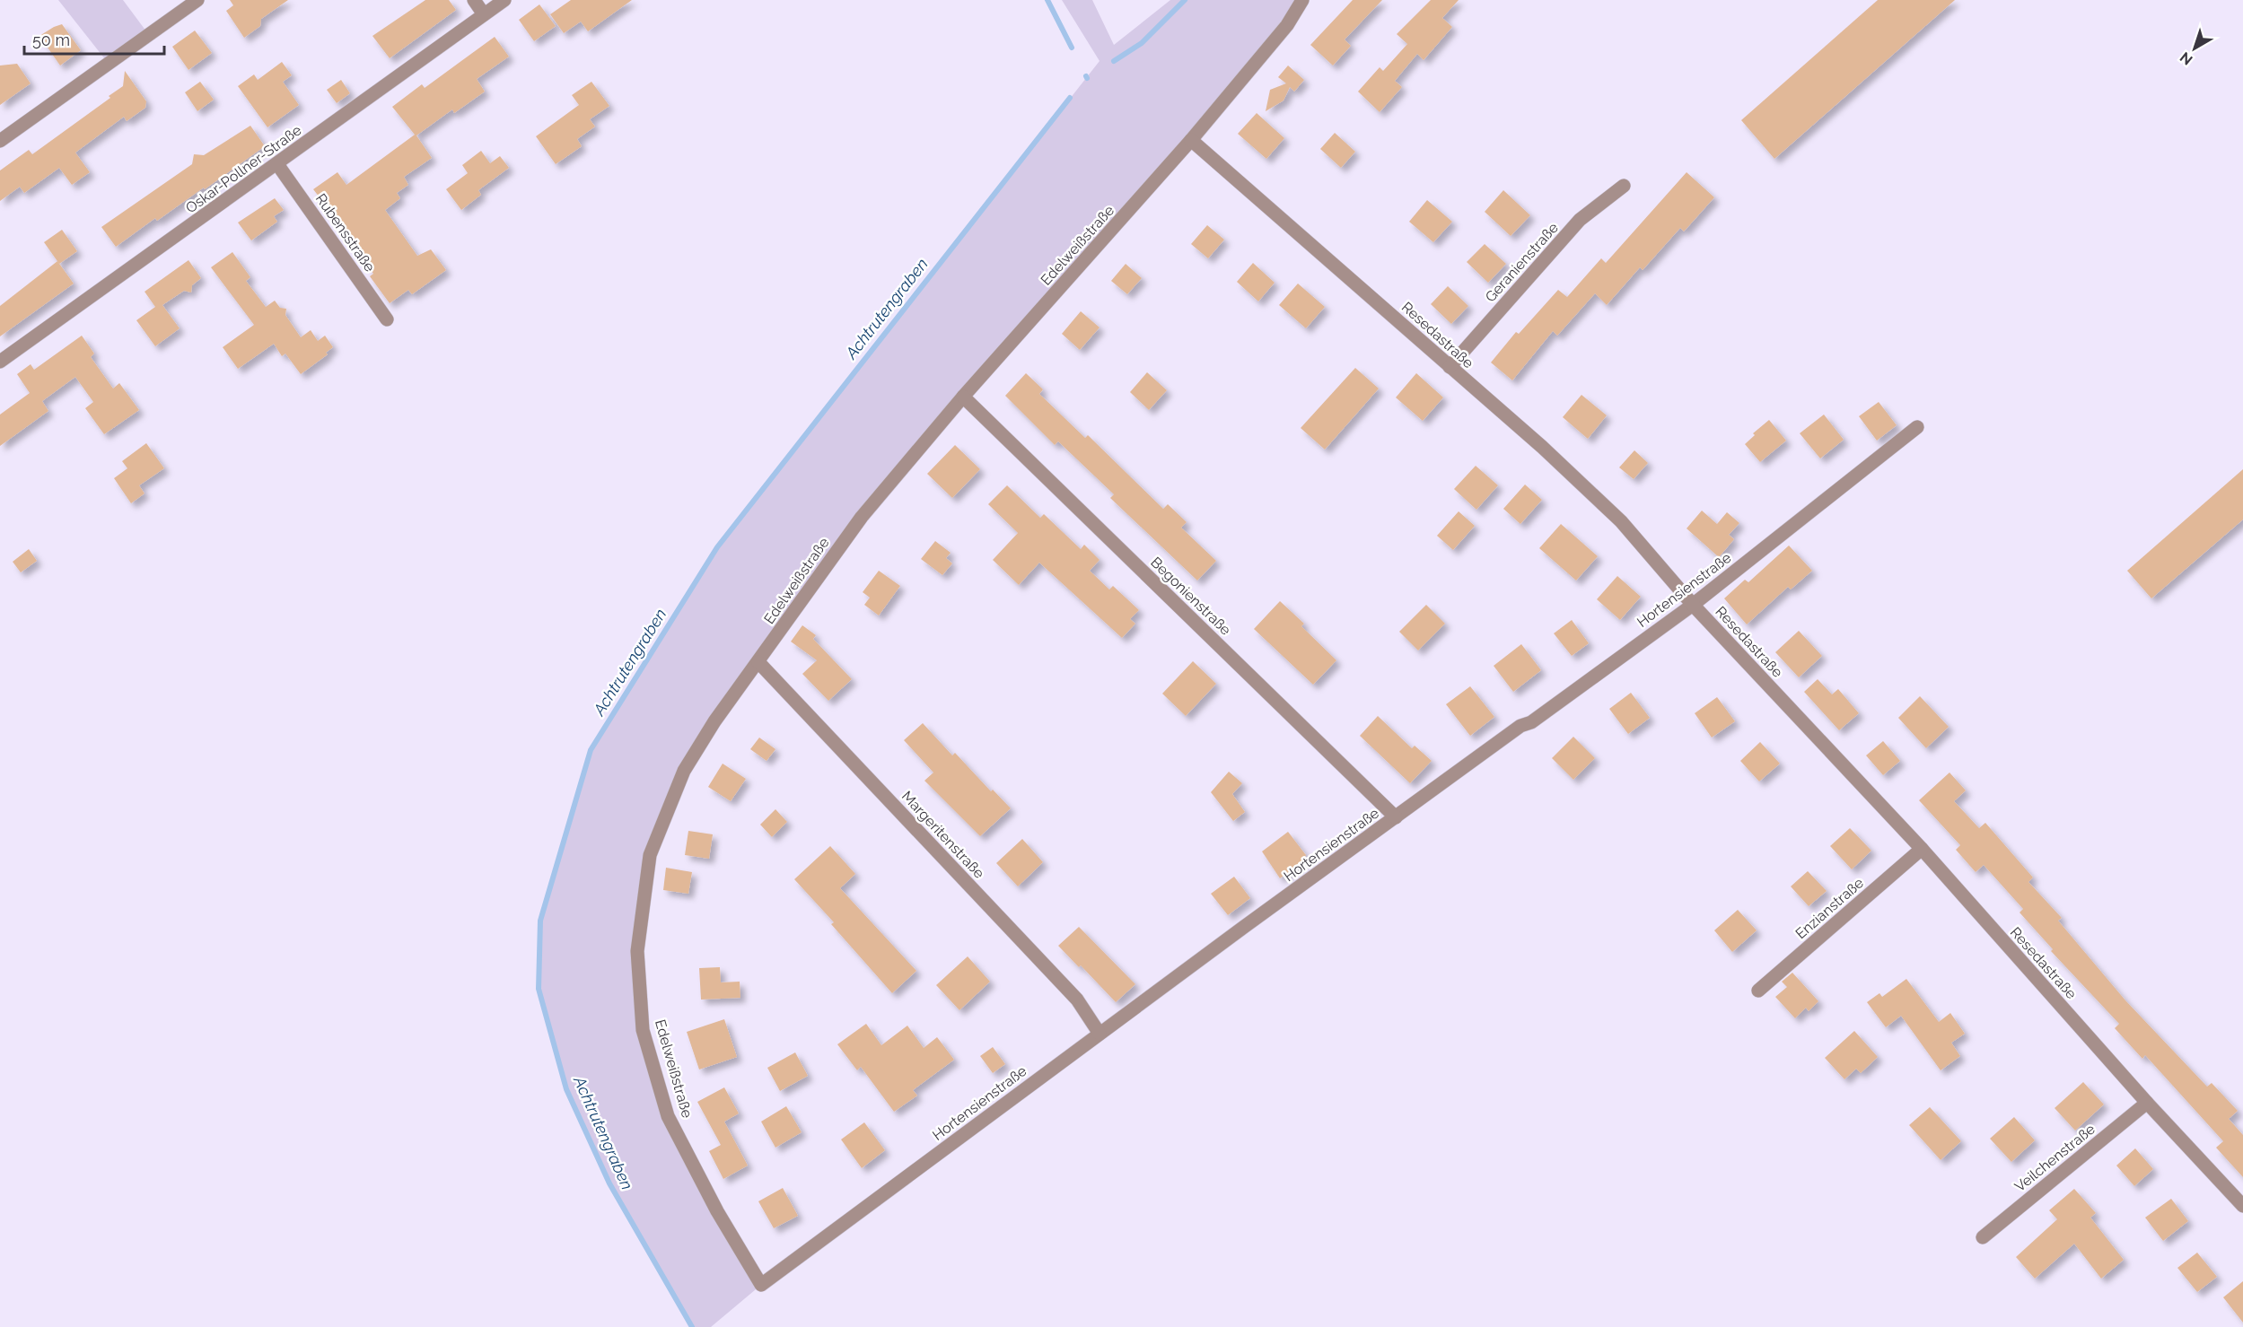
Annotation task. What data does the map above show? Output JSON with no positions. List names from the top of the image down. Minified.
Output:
{"streets":{"street":["Oskar-Pollner-Straße","Rubensstraße","Edelweißstraße","Geranienstraße","Resedastraße","Hortensienstraße","Begonienstraße","Margeritenstraße","Enzianstraße","Veilchenstraße"]},"crossings":[["Oskar-Pollner-Straße","Rubensstraße"],["Edelweißstraße","Resedastraße"],["Edelweißstraße","Hortensienstraße"],["Edelweißstraße","Begonienstraße"],["Edelweißstraße","Margeritenstraße"],["Geranienstraße","Resedastraße"],["Resedastraße","Hortensienstraße"],["Resedastraße","Enzianstraße"],["Resedastraße","Veilchenstraße"],["Hortensienstraße","Begonienstraße"],["Hortensienstraße","Margeritenstraße"]],"water":["Achtrutengraben"],"scale_bar":"50 m","north":"bottom left"}
